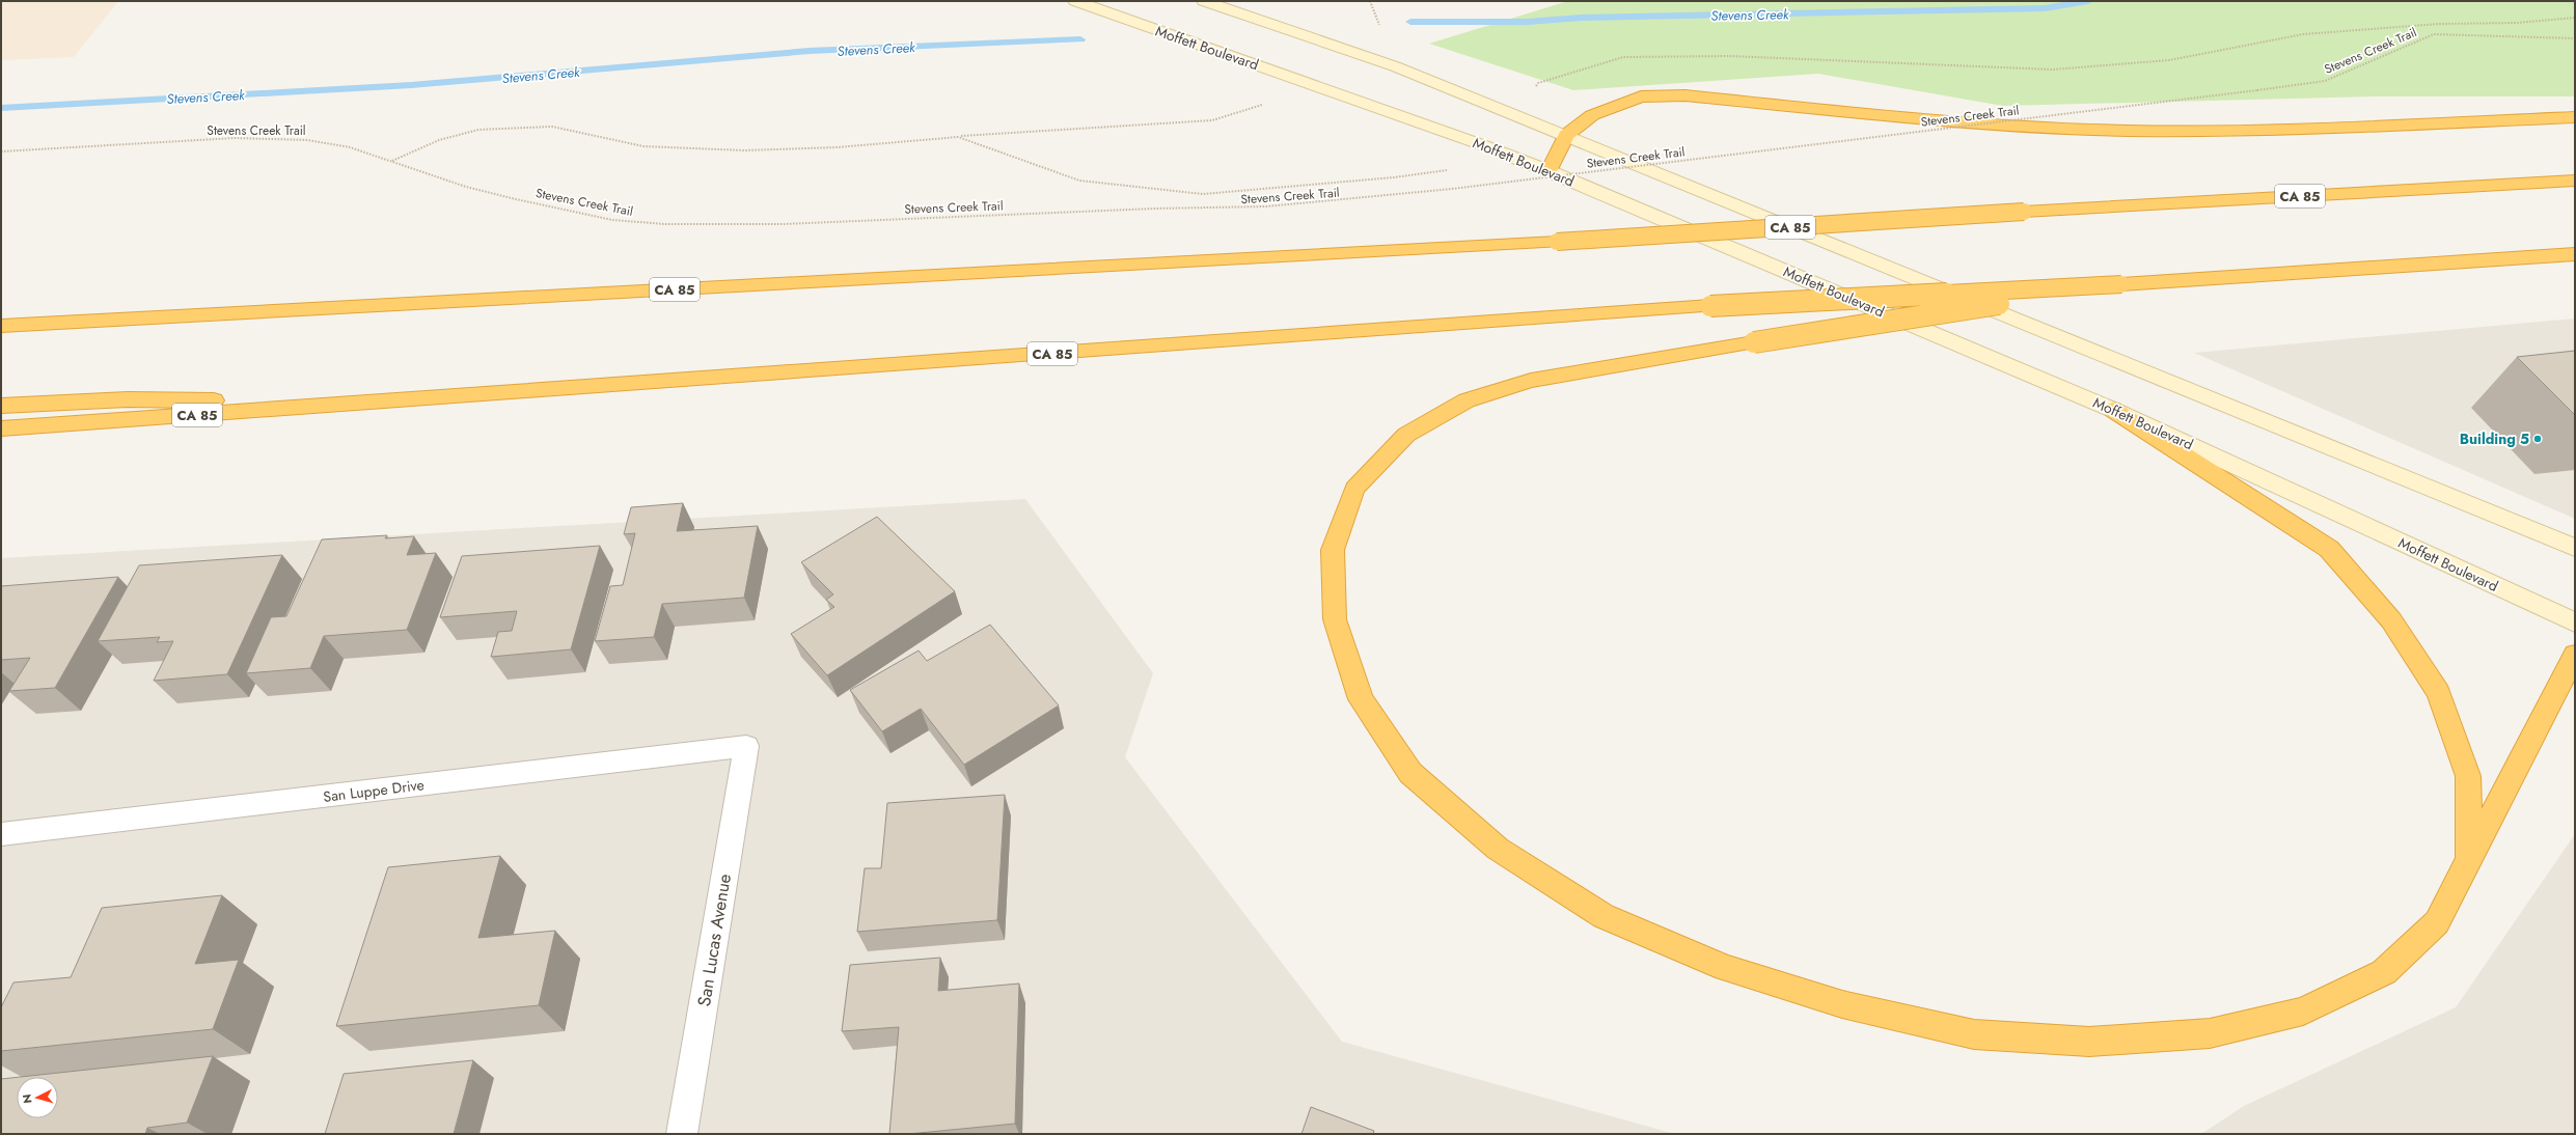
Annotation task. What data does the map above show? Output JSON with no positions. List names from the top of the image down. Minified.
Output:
{"streets":{"highway":["CA 85"],"main road":["Moffett Boulevard"],"street":["San Luppe Drive","San Lucas Avenue"],"path":["Stevens Creek Trail"]},"crossings":[["San Luppe Drive","San Lucas Avenue"]],"water":["Stevens Creek"],"places":["Building 5"],"north":"left"}
